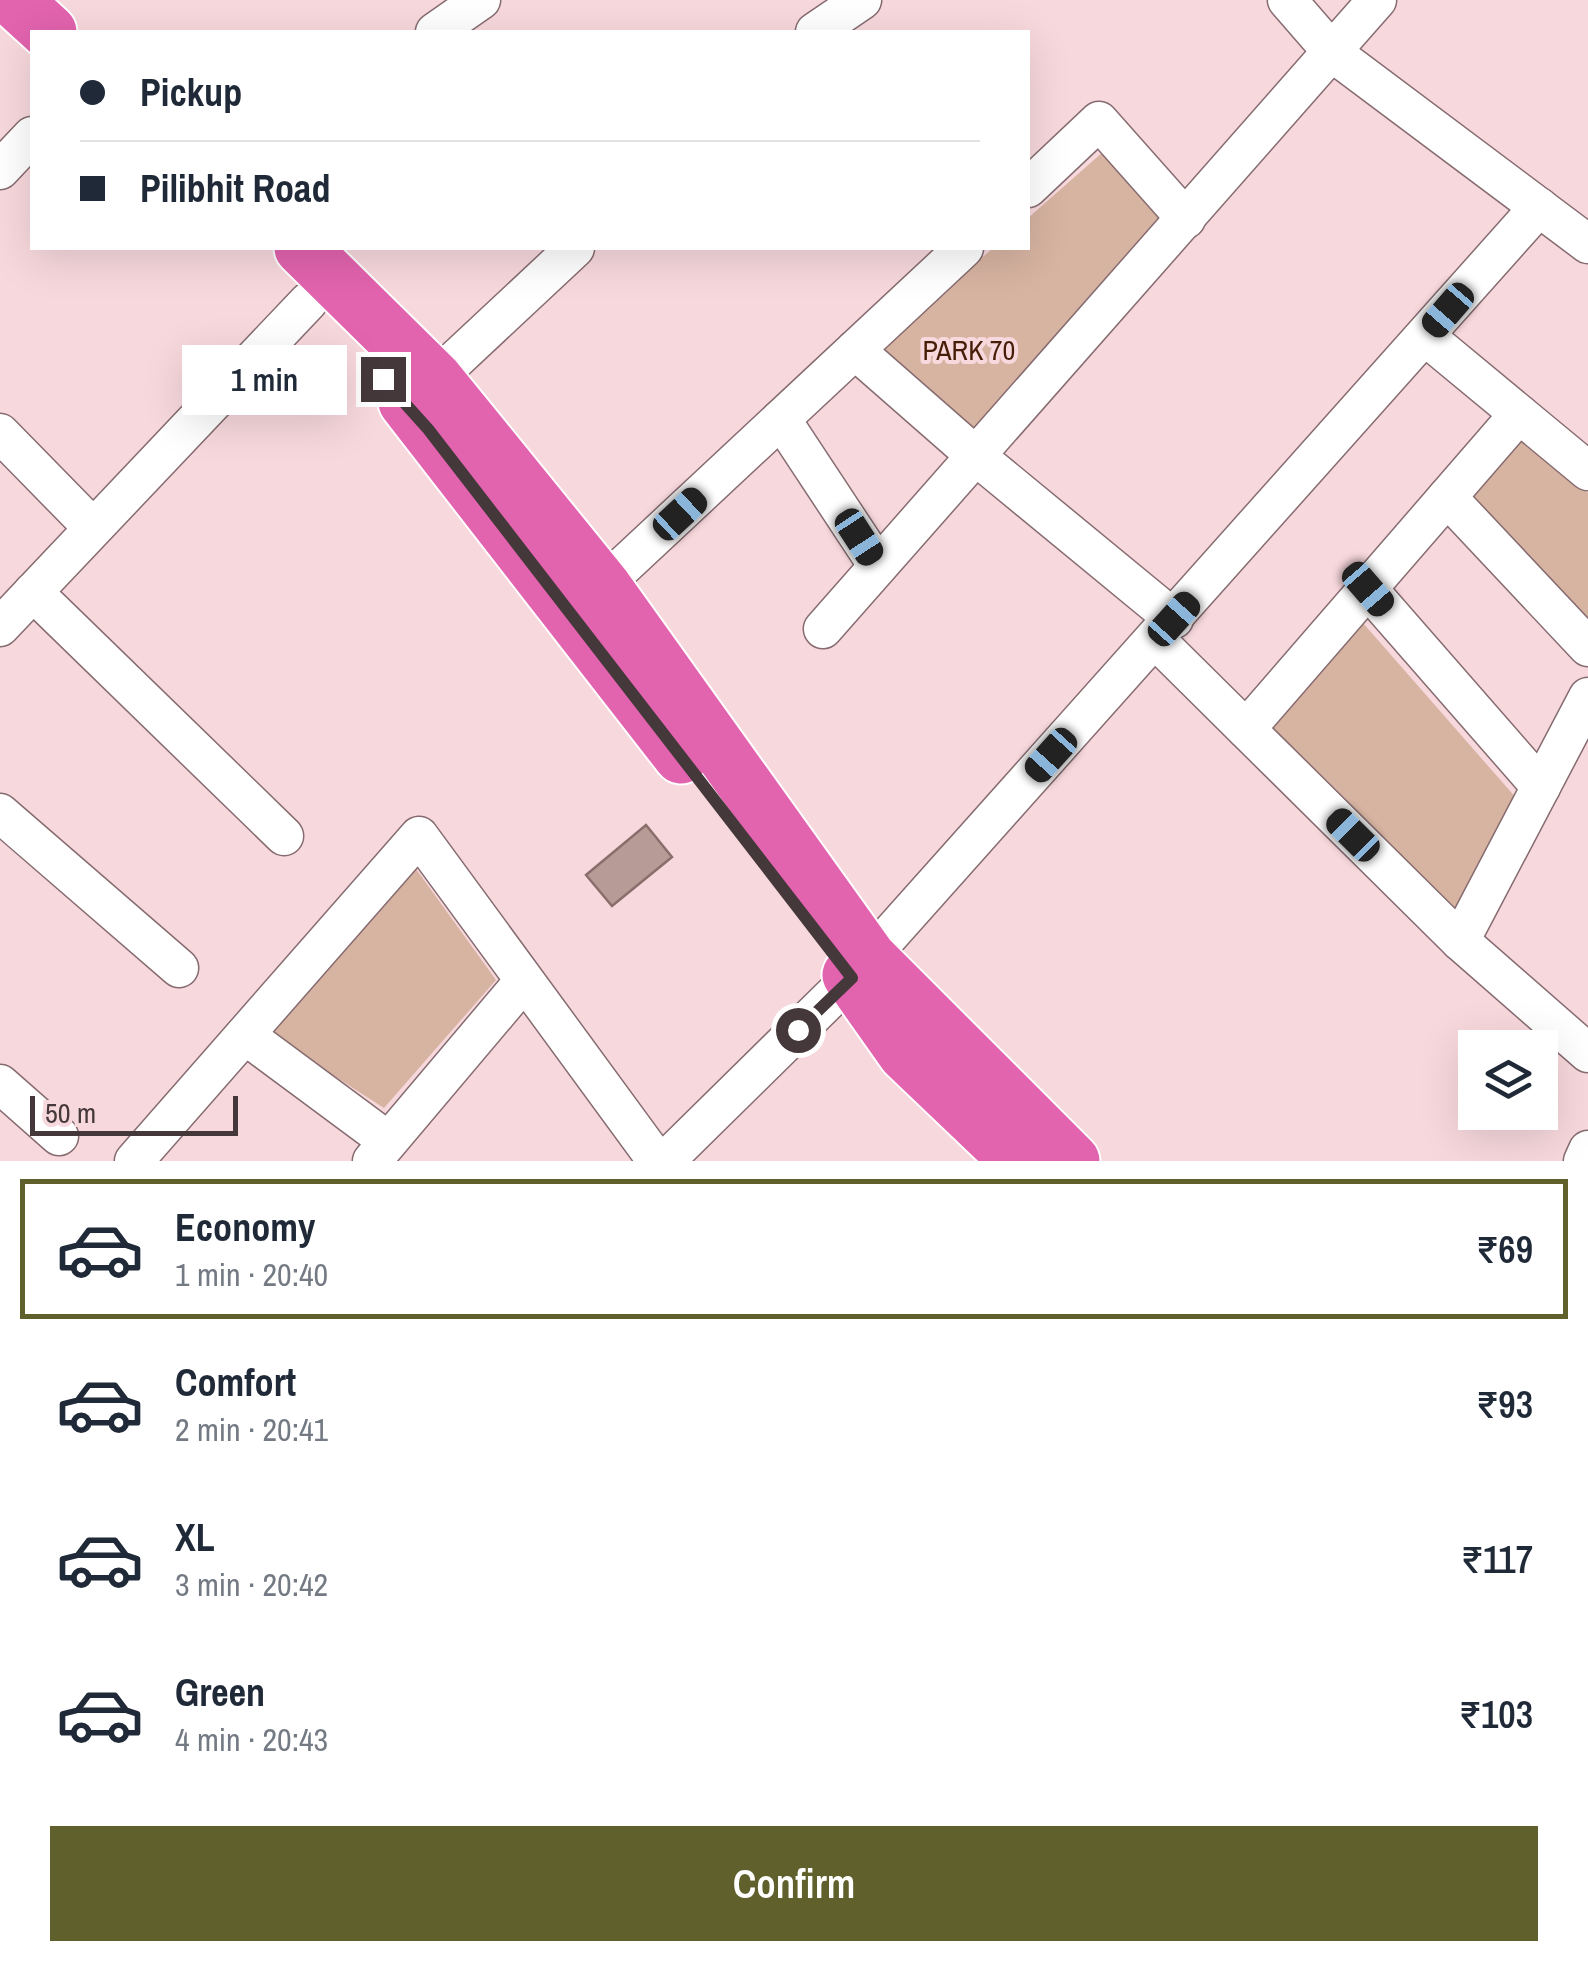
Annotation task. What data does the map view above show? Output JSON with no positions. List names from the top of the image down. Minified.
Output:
{"parks":["PARK 70"],"scale_bar":"50 m","page":{"banner":["Pickup","Pilibhit Road"],"bubble":"1 min","scale":"50 m","list":[{"name":"Economy","note":"1 min · 20:40","value":"₹69"},{"name":"Comfort","note":"2 min · 20:41","value":"₹93"},{"name":"XL","note":"3 min · 20:42","value":"₹117"},{"name":"Green","note":"4 min · 20:43","value":"₹103"}],"buttons":"Confirm"}}
